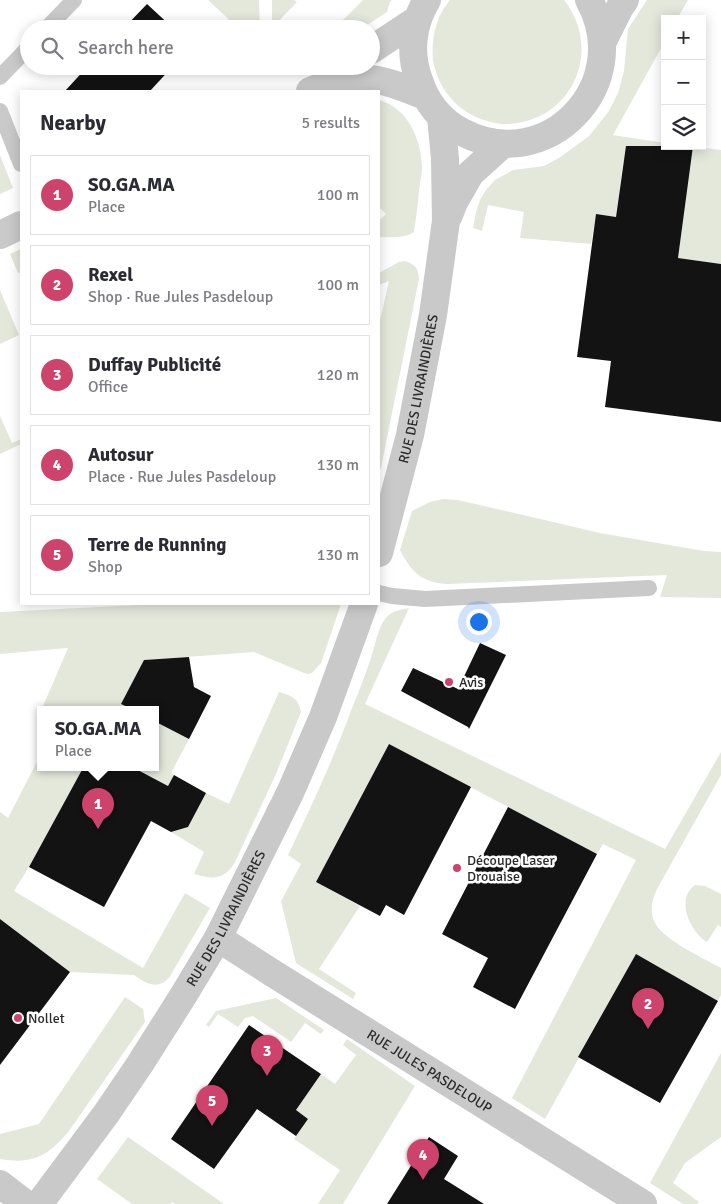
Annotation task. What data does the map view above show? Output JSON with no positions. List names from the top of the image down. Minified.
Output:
{"streets":{"street":["RUE DES LIVRAINDIÈRES","RUE JULES PASDELOUP"]},"crossings":[["RUE DES LIVRAINDIÈRES","RUE JULES PASDELOUP"]],"places":["Avis","Découpe Laser Drouaise","Nollet"],"page":{"map_buttons":["+","−"],"search":"Search here","heading":["Nearby","5 results"],"list":[{"mark":"1","name":"SO.GA.MA","note":"Place","value":"100 m"},{"mark":"2","name":"Rexel","note":"Shop · Rue Jules Pasdeloup","value":"100 m"},{"mark":"3","name":"Duffay Publicité","note":"Office","value":"120 m"},{"mark":"4","name":"Autosur","note":"Place · Rue Jules Pasdeloup","value":"130 m"},{"mark":"5","name":"Terre de Running","note":"Shop","value":"130 m"}],"popup":["SO.GA.MA","Place"],"pins":["1","2","3","5","4"]}}
